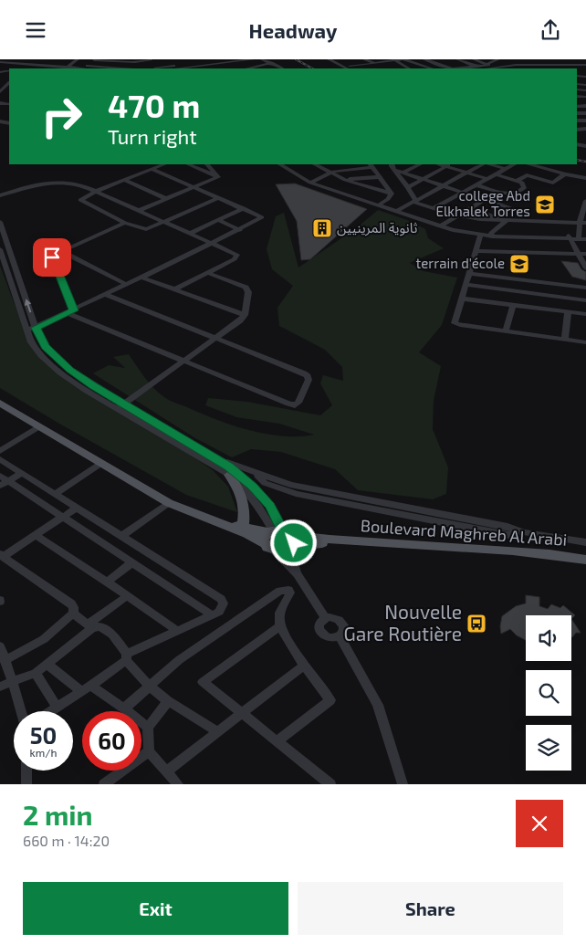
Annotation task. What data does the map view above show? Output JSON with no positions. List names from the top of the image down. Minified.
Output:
{"streets":{"main road":["Boulevard Maghreb Al Arabi"]},"places":{"school or university":["college Abd Elkhalek Torres","terrain d'école"],"building":["ثانوية المرينيين"],"bus stop":["Nouvelle Gare Routière"]},"page":{"header":"Headway","turn":["470 m","Turn right"],"speed":"50 km/h","limit":"60","heading":["2 min","660 m · 14:20"],"buttons":["Exit","Share"]}}
